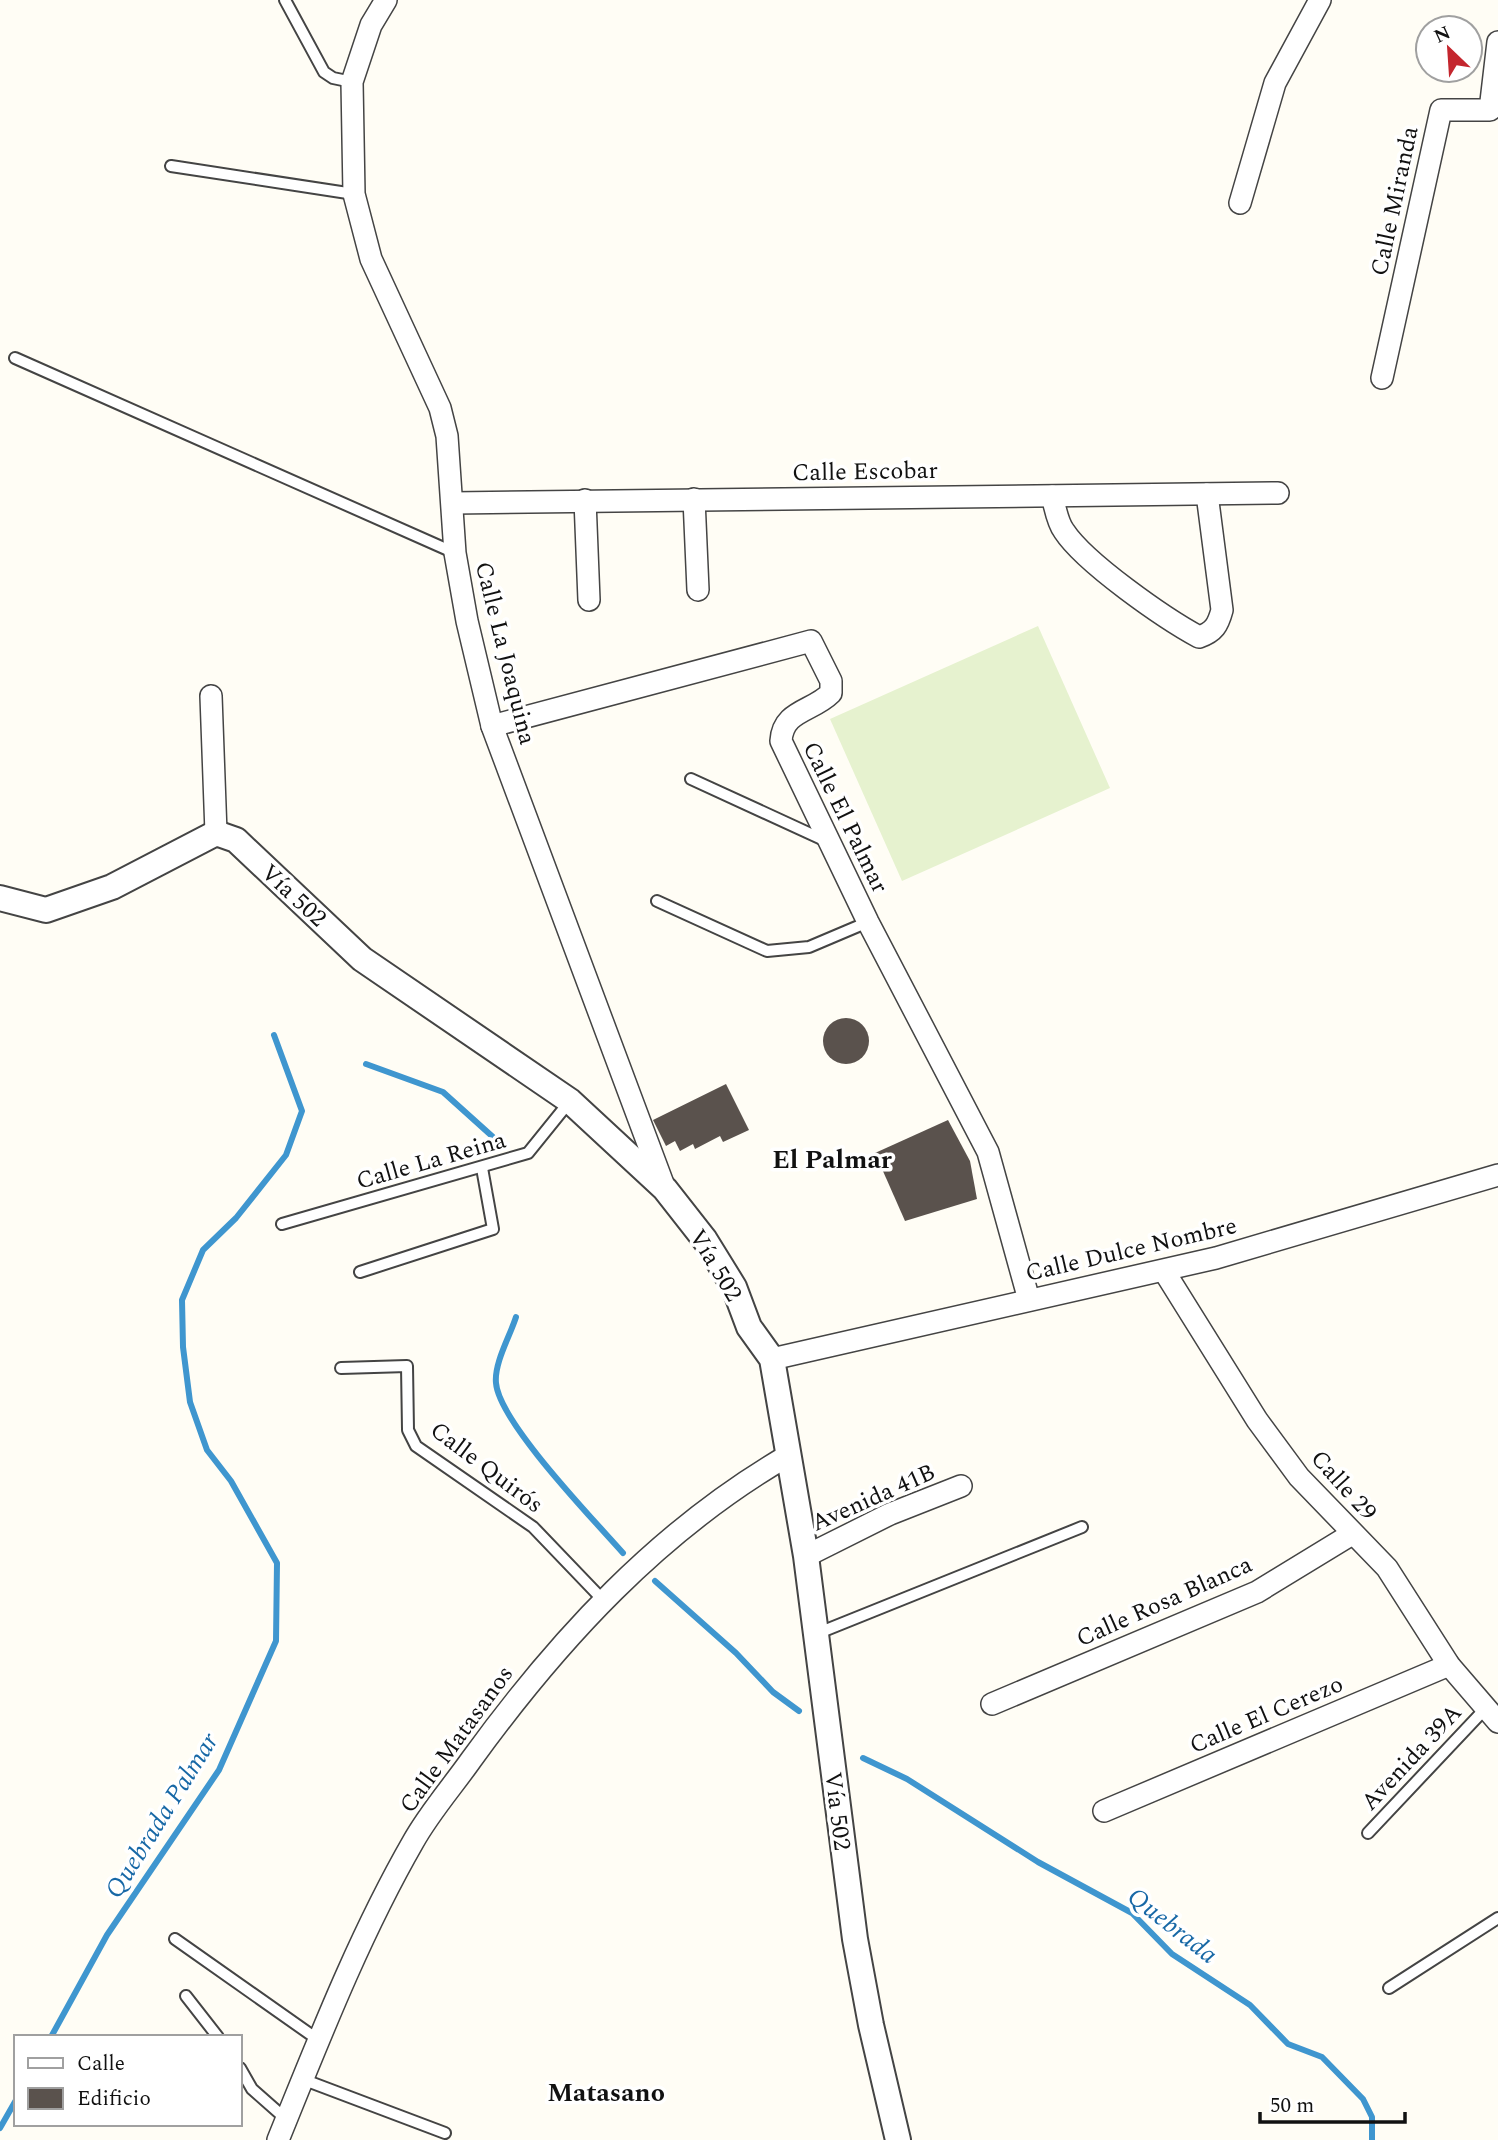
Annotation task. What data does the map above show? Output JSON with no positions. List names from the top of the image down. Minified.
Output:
{"streets":{"street":["Calle Miranda","Calle Escobar","Calle La Joaquina","Calle El Palmar","Vía 502","Calle Dulce Nombre","Calle 29","Avenida 41B","Calle Rosa Blanca","Calle El Cerezo","Calle Matasanos"],"lane":["Calle La Reina","Calle Quirós","Avenida 39A"]},"crossings":[["Calle Escobar","Calle La Joaquina"],["Calle La Joaquina","Calle El Palmar"],["Calle La Joaquina","Vía 502"],["Calle El Palmar","Calle Dulce Nombre"],["Vía 502","Calle La Reina"],["Vía 502","Calle Dulce Nombre"],["Vía 502","Avenida 41B"],["Vía 502","Calle Matasanos"],["Calle Dulce Nombre","Calle 29"],["Calle Quirós","Calle Matasanos"],["Calle 29","Calle Rosa Blanca"],["Calle 29","Calle El Cerezo"],["Calle 29","Avenida 39A"]],"districts":["El Palmar","Matasano"],"water":["Quebrada Palmar","Quebrada"],"legend":["Calle","Edificio"],"scale_bar":"50 m","north":"top left"}
